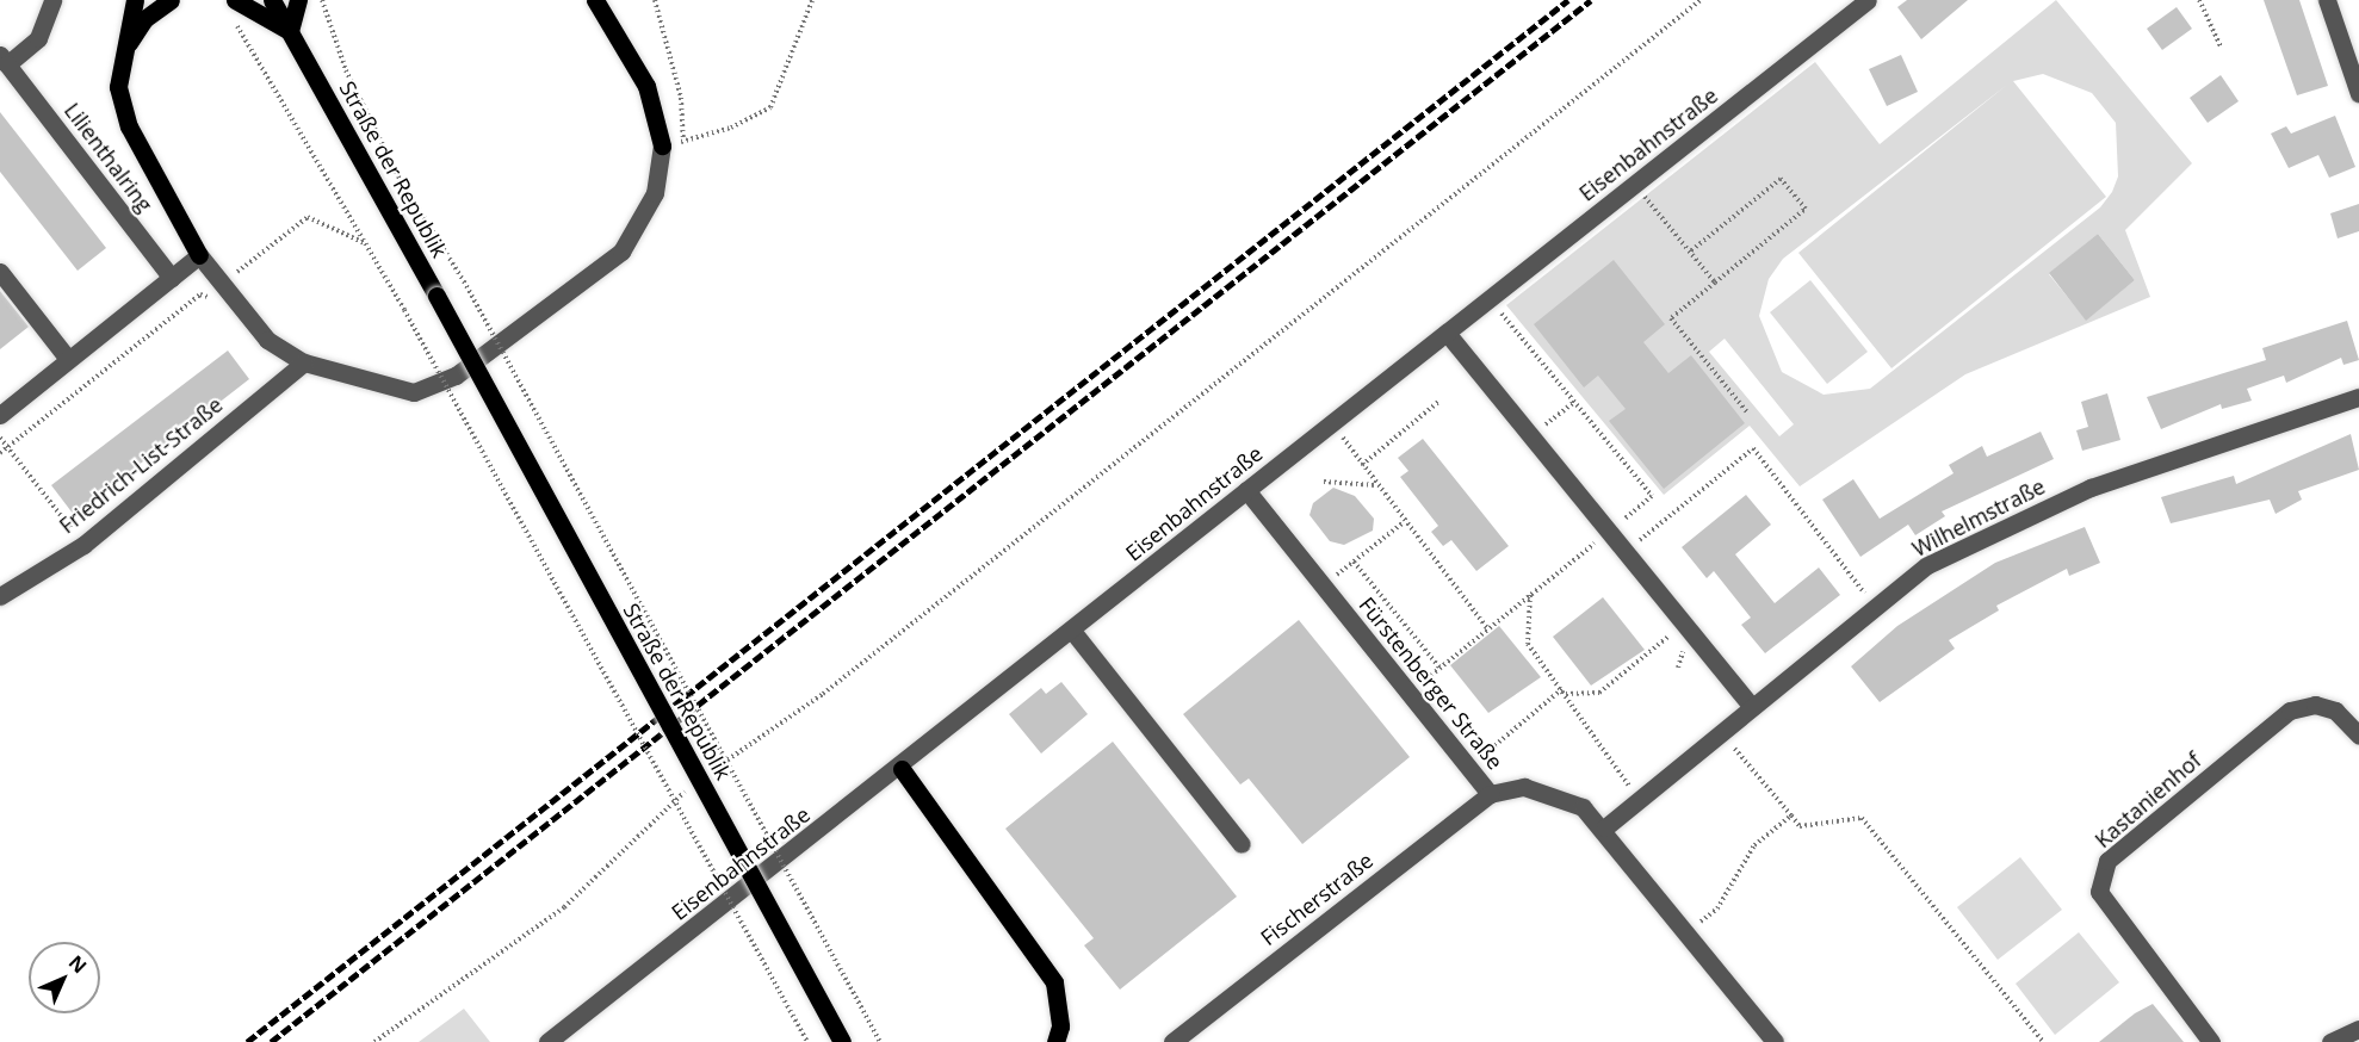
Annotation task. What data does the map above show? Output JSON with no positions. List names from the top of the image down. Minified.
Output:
{"streets":{"main road":["Straße der Republik"],"street":["Eisenbahnstraße","Lilienthalring","Friedrich-List-Straße","Wilhelmstraße","Fürstenberger Straße","Kastanienhof","Fischerstraße"]},"crossings":[["Eisenbahnstraße","Fürstenberger Straße"],["Wilhelmstraße","Fürstenberger Straße"],["Fürstenberger Straße","Fischerstraße"]],"north":"top right"}
